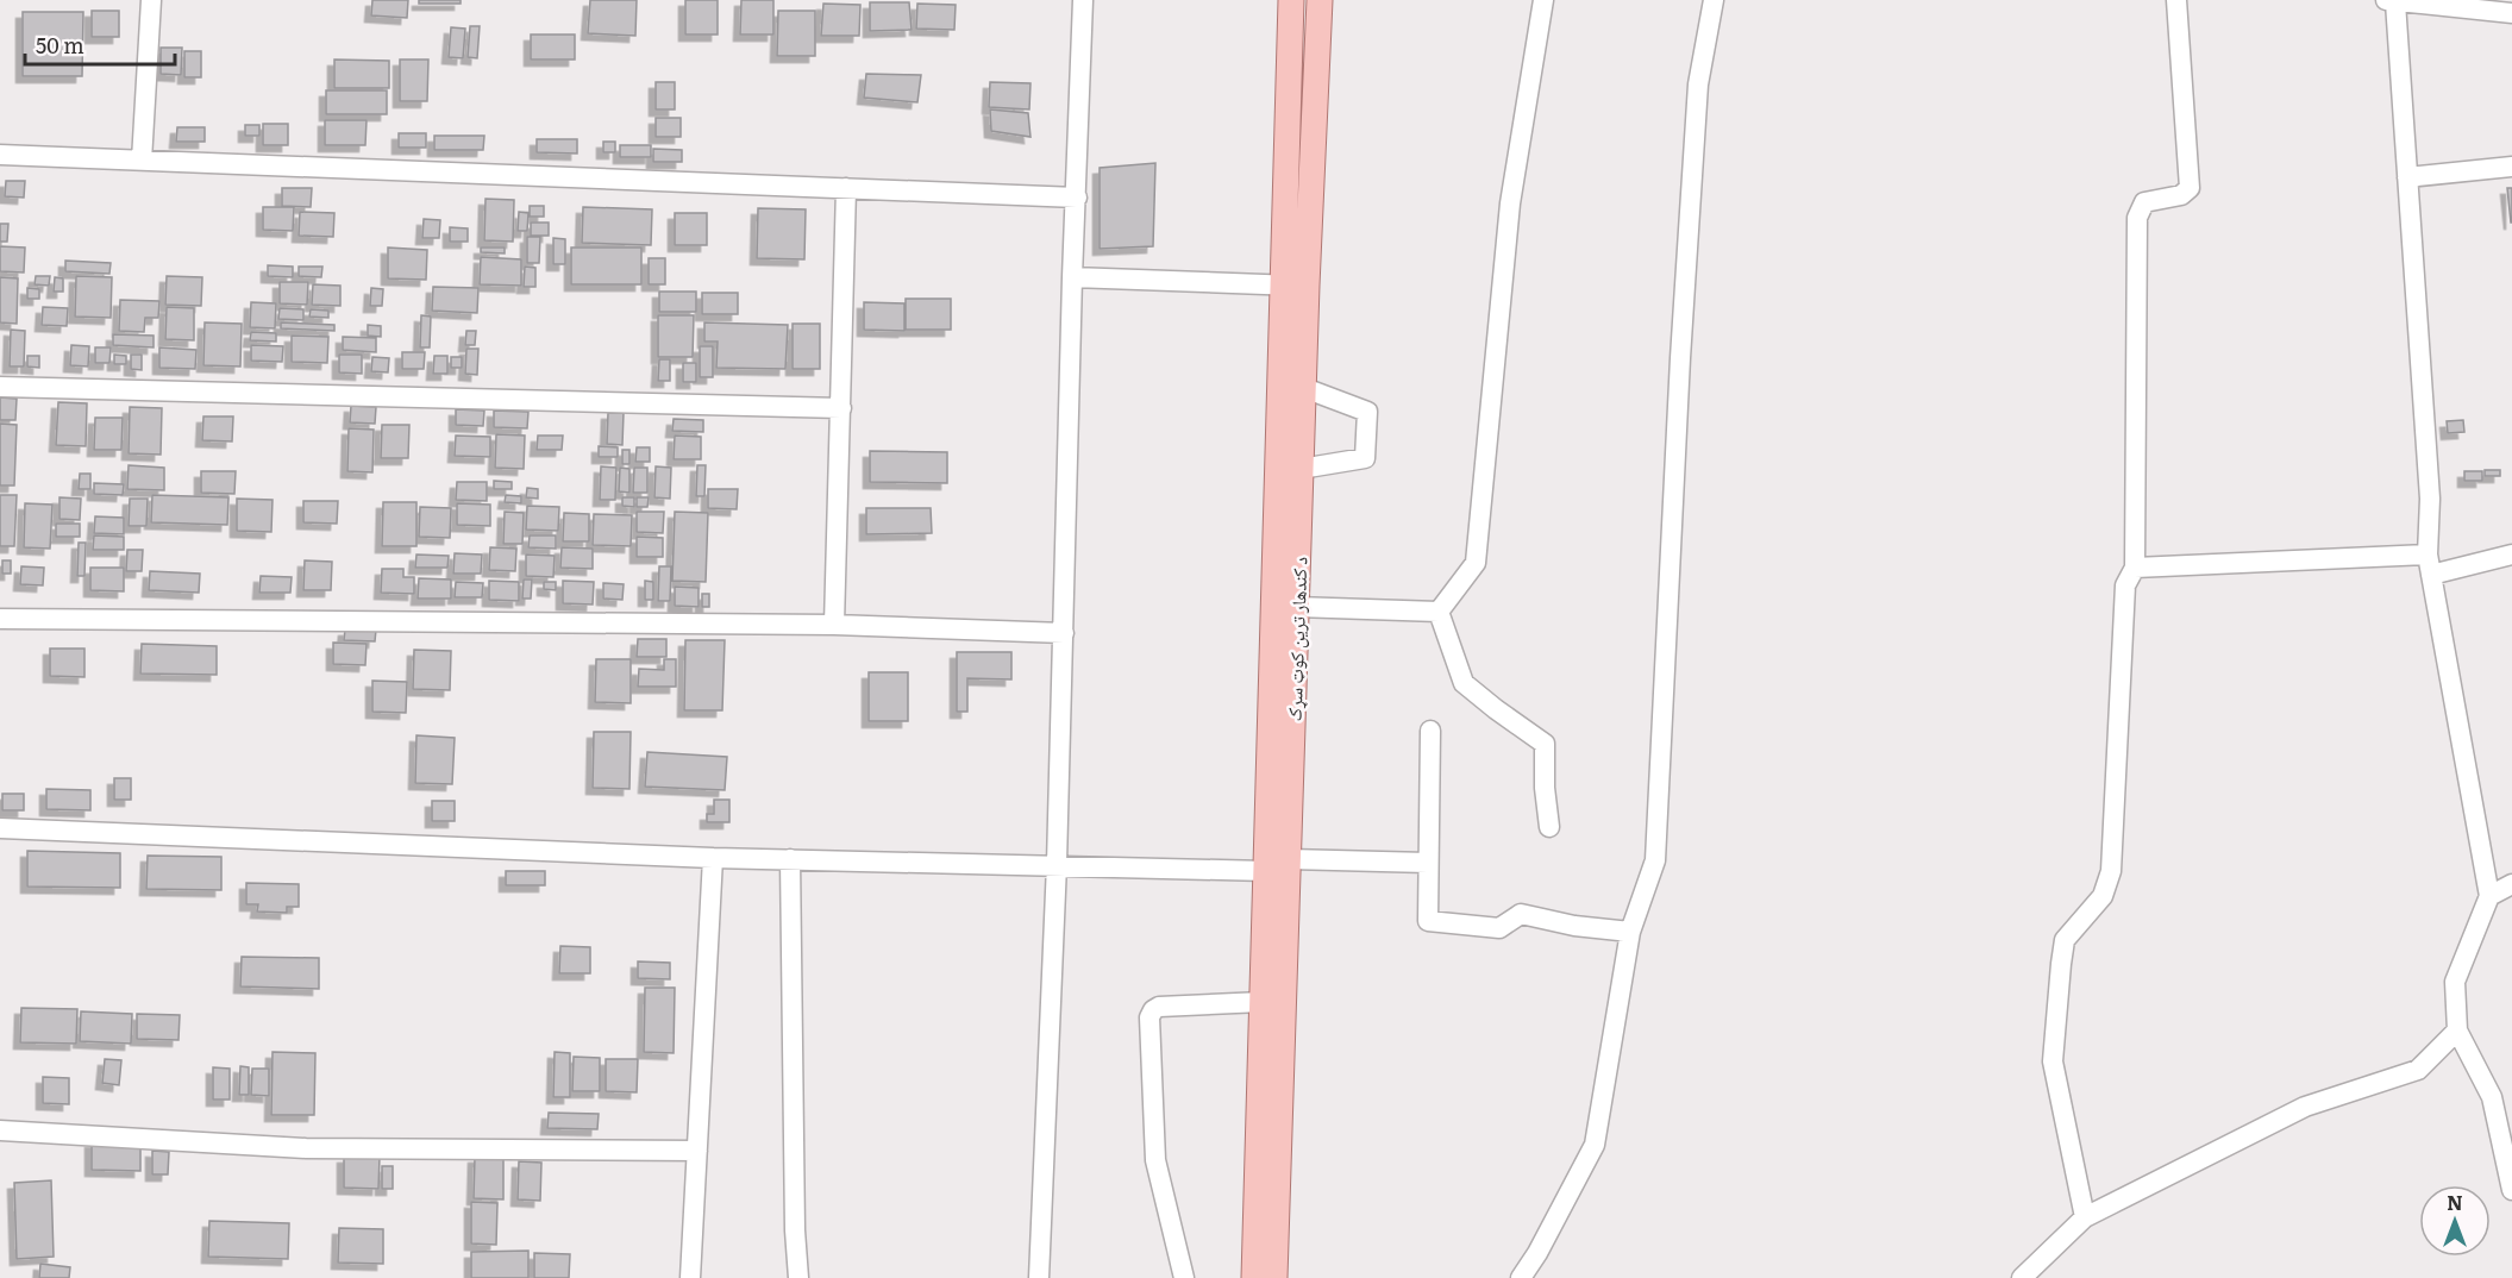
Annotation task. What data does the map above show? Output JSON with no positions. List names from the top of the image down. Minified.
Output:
{"streets":{"main road":["د کندهار ترين کوټ سړک"]},"scale_bar":"50 m","north":"top"}
